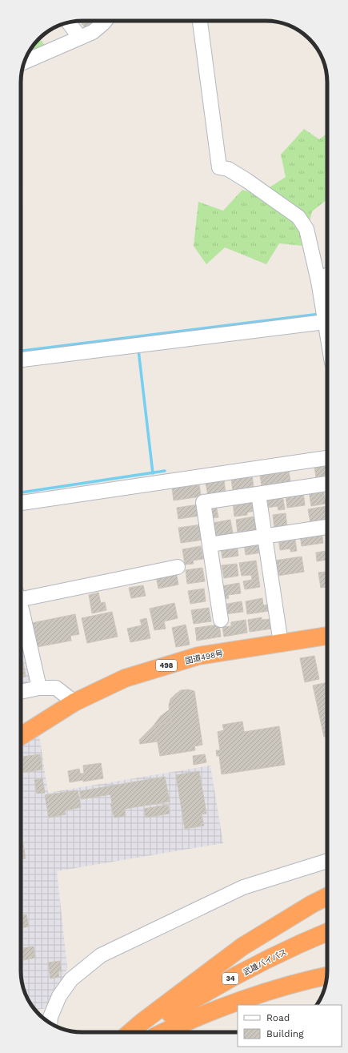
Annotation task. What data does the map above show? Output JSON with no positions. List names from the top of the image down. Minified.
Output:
{"streets":{"highway":["国道498号","498","武雄バイパス","34"]},"legend":["Road","Building"]}
